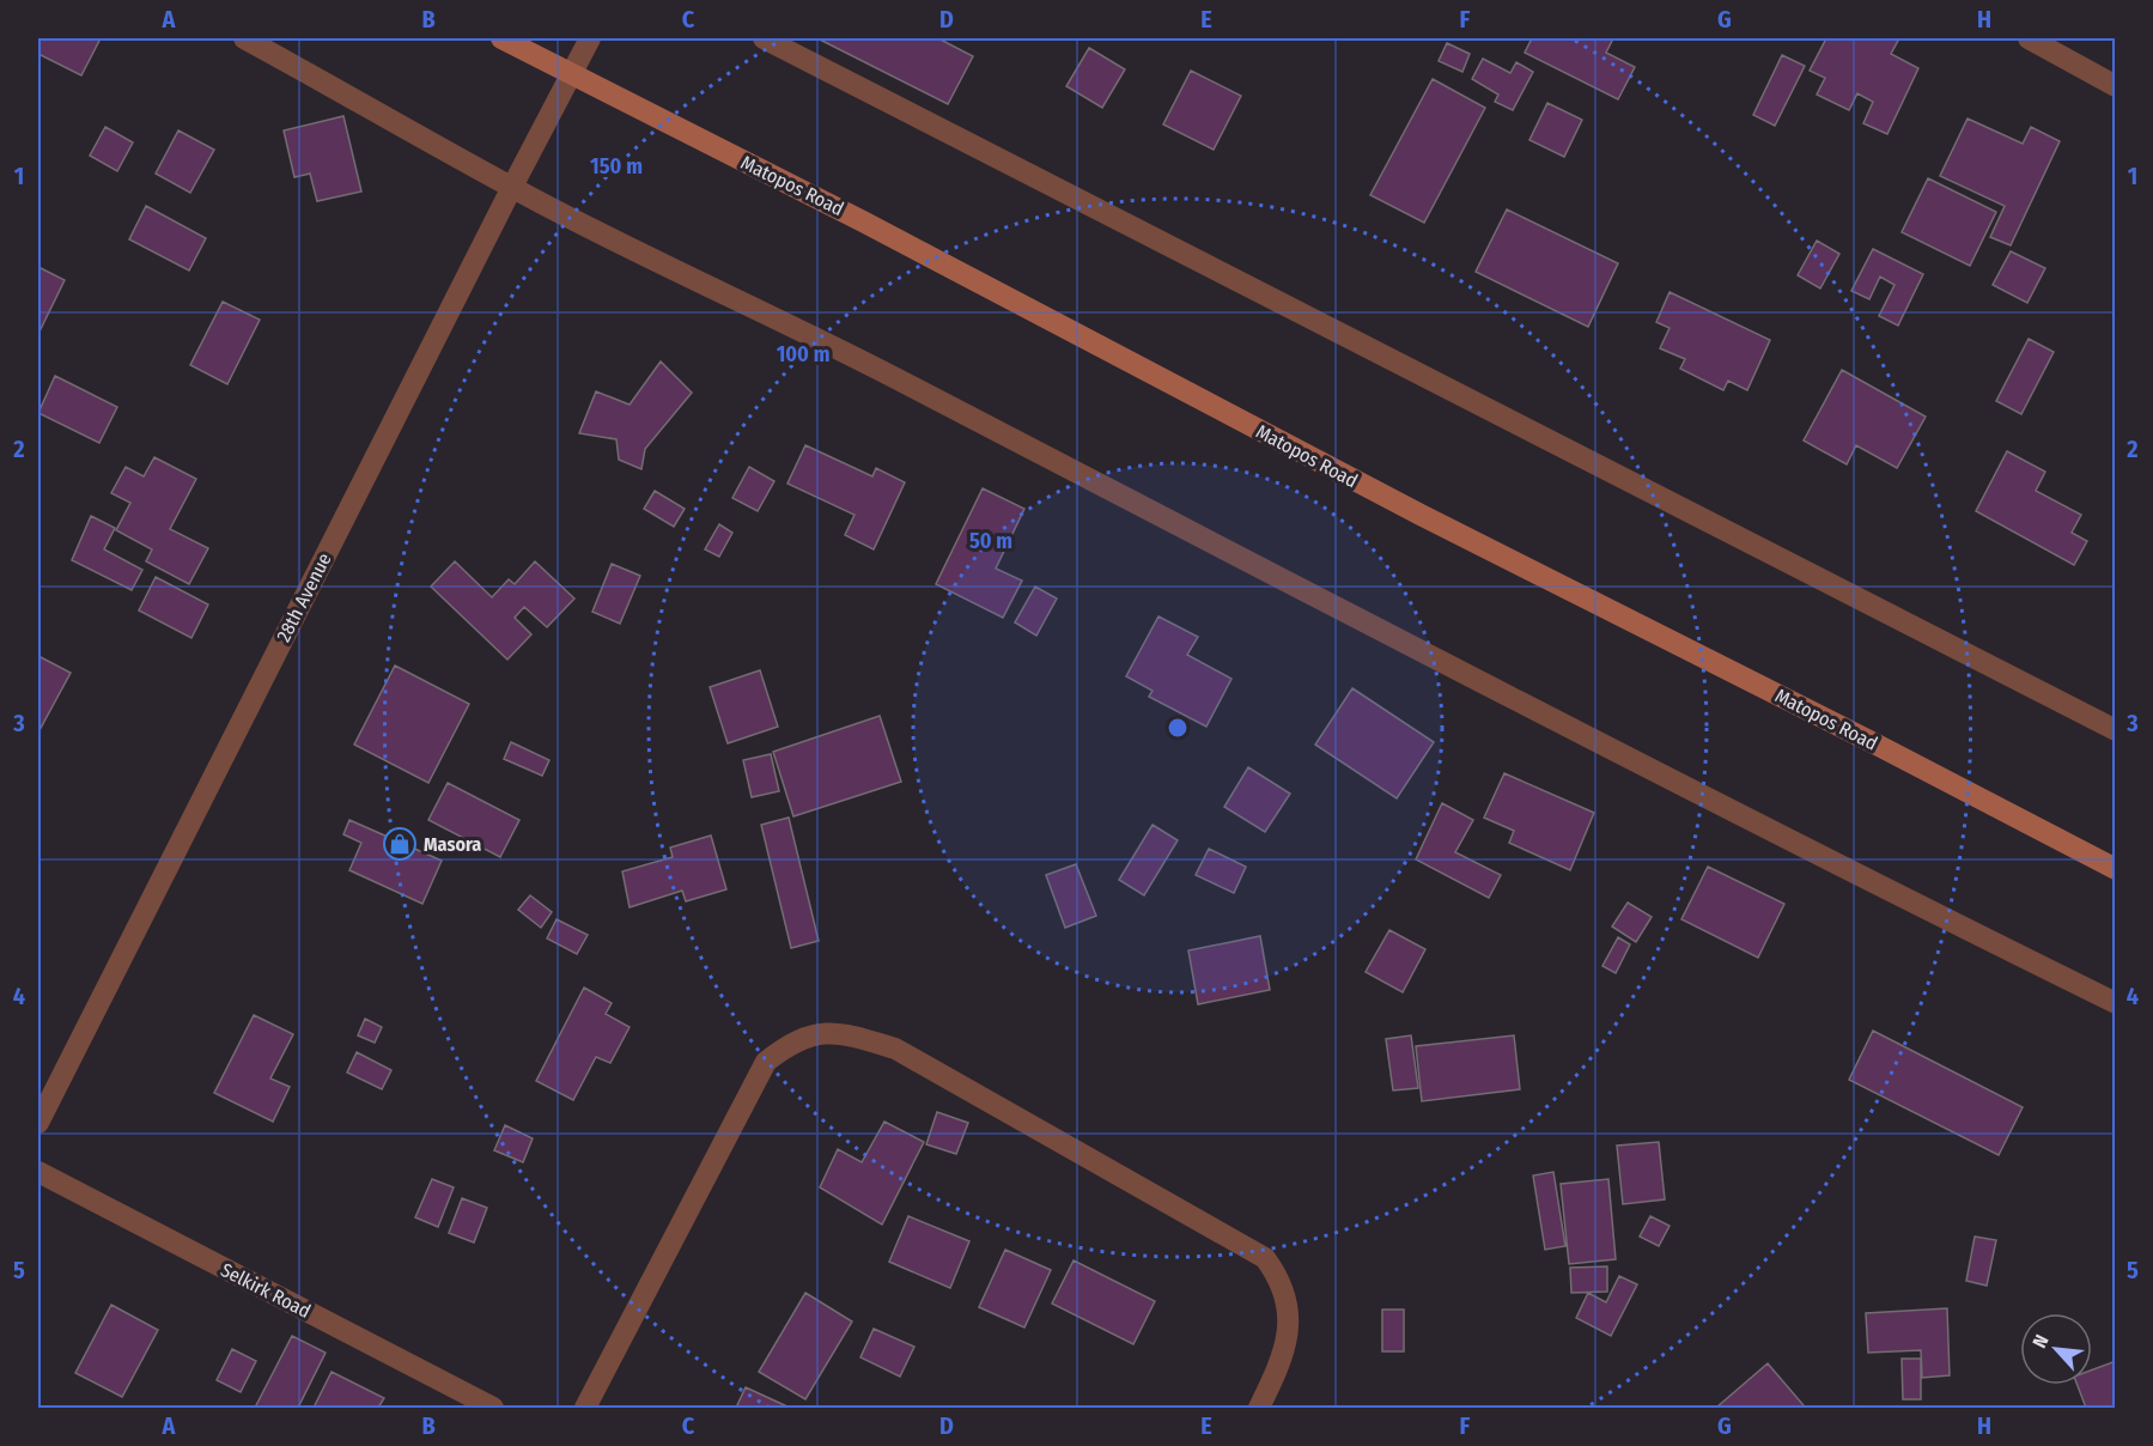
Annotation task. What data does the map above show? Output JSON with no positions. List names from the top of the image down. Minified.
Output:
{"streets":{"main road":["Matopos Road"],"street":["28th Avenue","Selkirk Road"]},"crossings":[["Matopos Road","28th Avenue"]],"places":{"shop":["Masora"]},"north":"top left","grid":{"columns":["A","B","C","D","E","F","G","H"],"rows":["1","2","3","4","5"]},"rings":["150 m","100 m","50 m"]}
